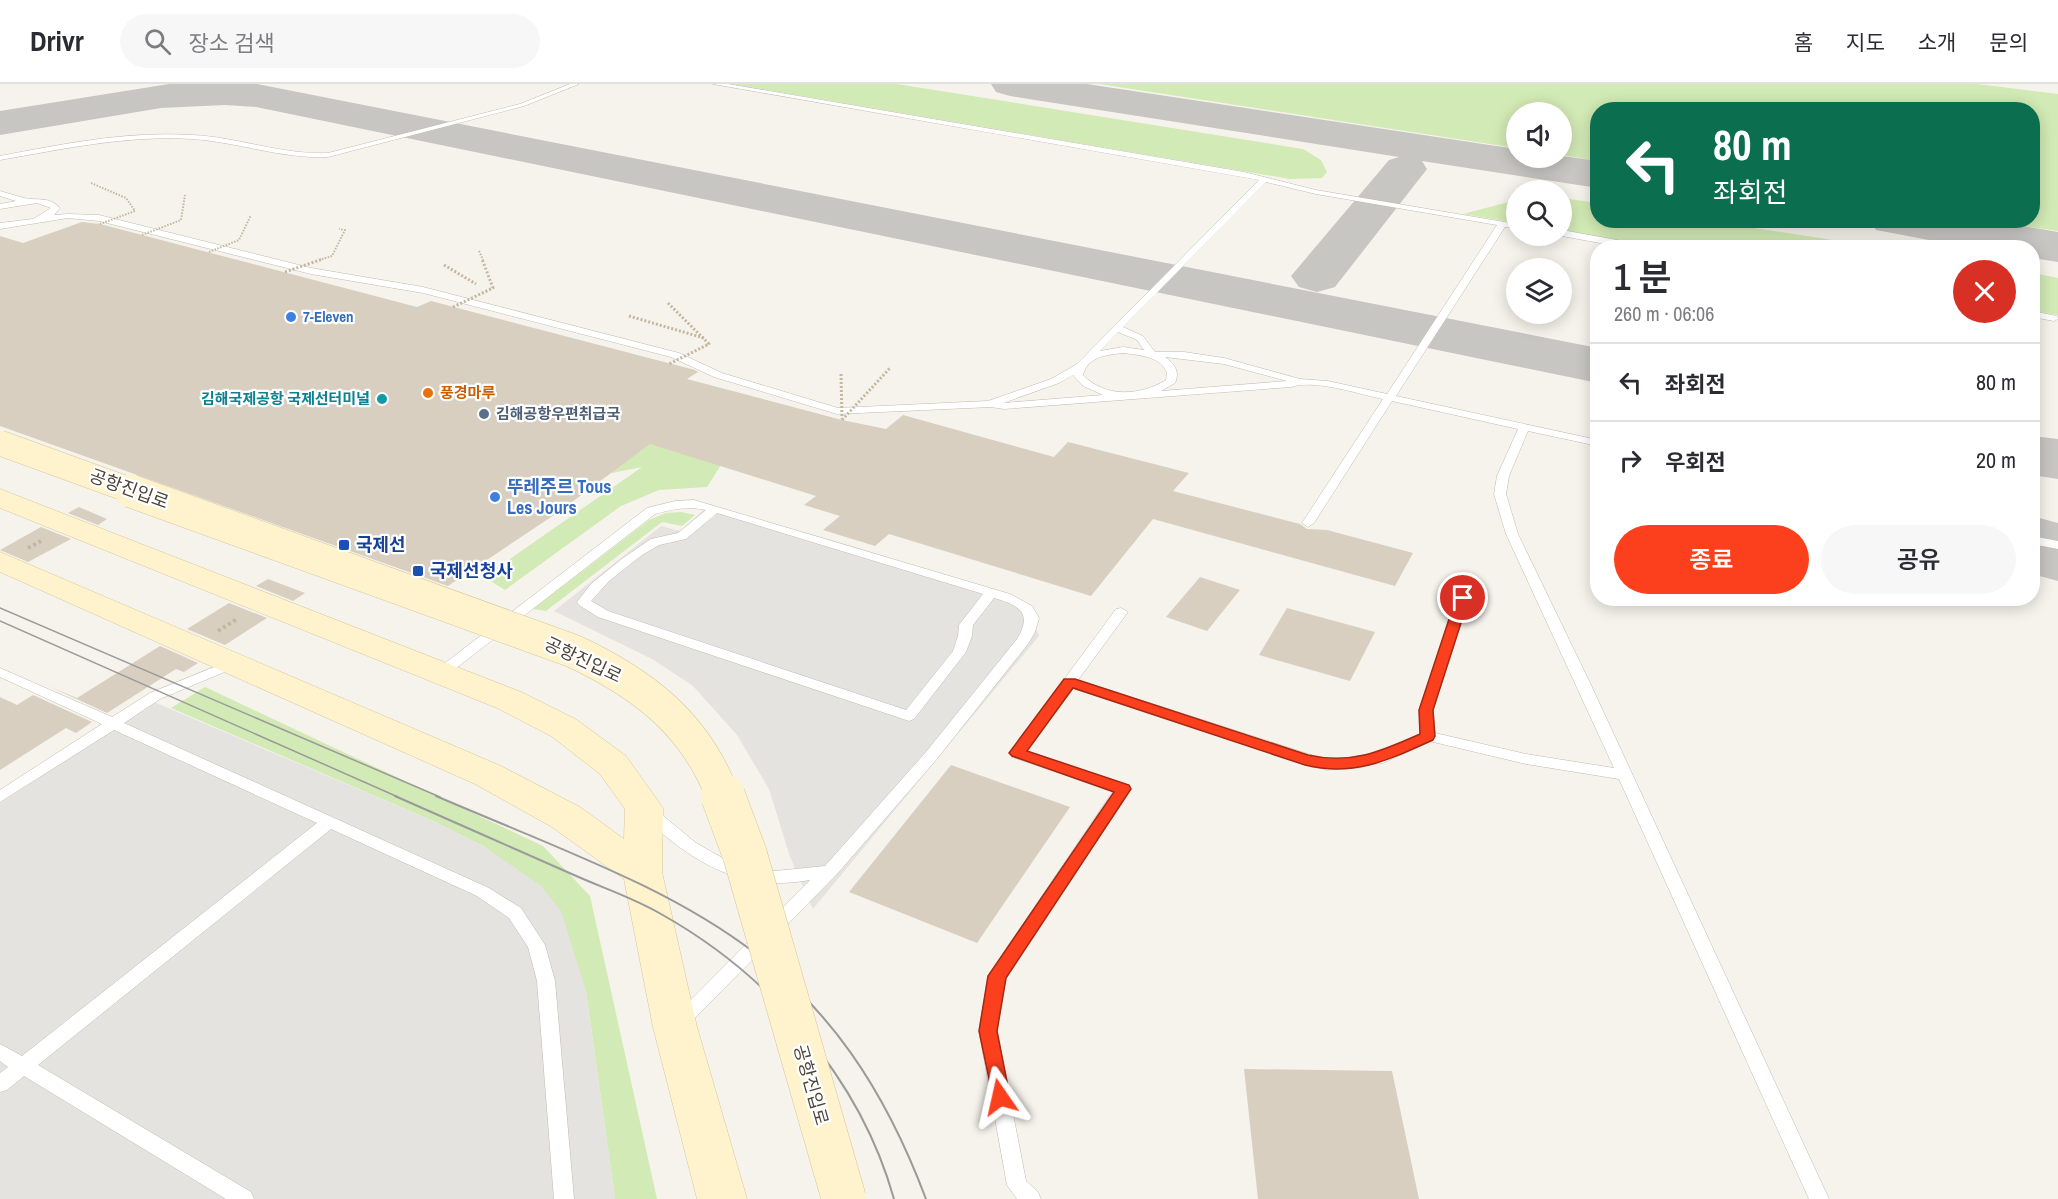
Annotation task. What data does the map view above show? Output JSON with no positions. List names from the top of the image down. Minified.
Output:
{"streets":{"main road":["공항진입로"]},"places":{"other":["7-Eleven","풍경마루","김해국제공항 국제선터미널","김해공항우편취급국","뚜레주르 Tous Les Jours"],"transit":["국제선","국제선청사"]},"page":{"header":"Drivr","search":"장소 검색","nav":["홈","지도","소개","문의"],"turn":["80 m","좌회전"],"heading":["1 분","260 m · 06:06"],"list":[{"name":"좌회전","value":"80 m"},{"name":"우회전","value":"20 m"}],"buttons":["종료","공유"]}}
